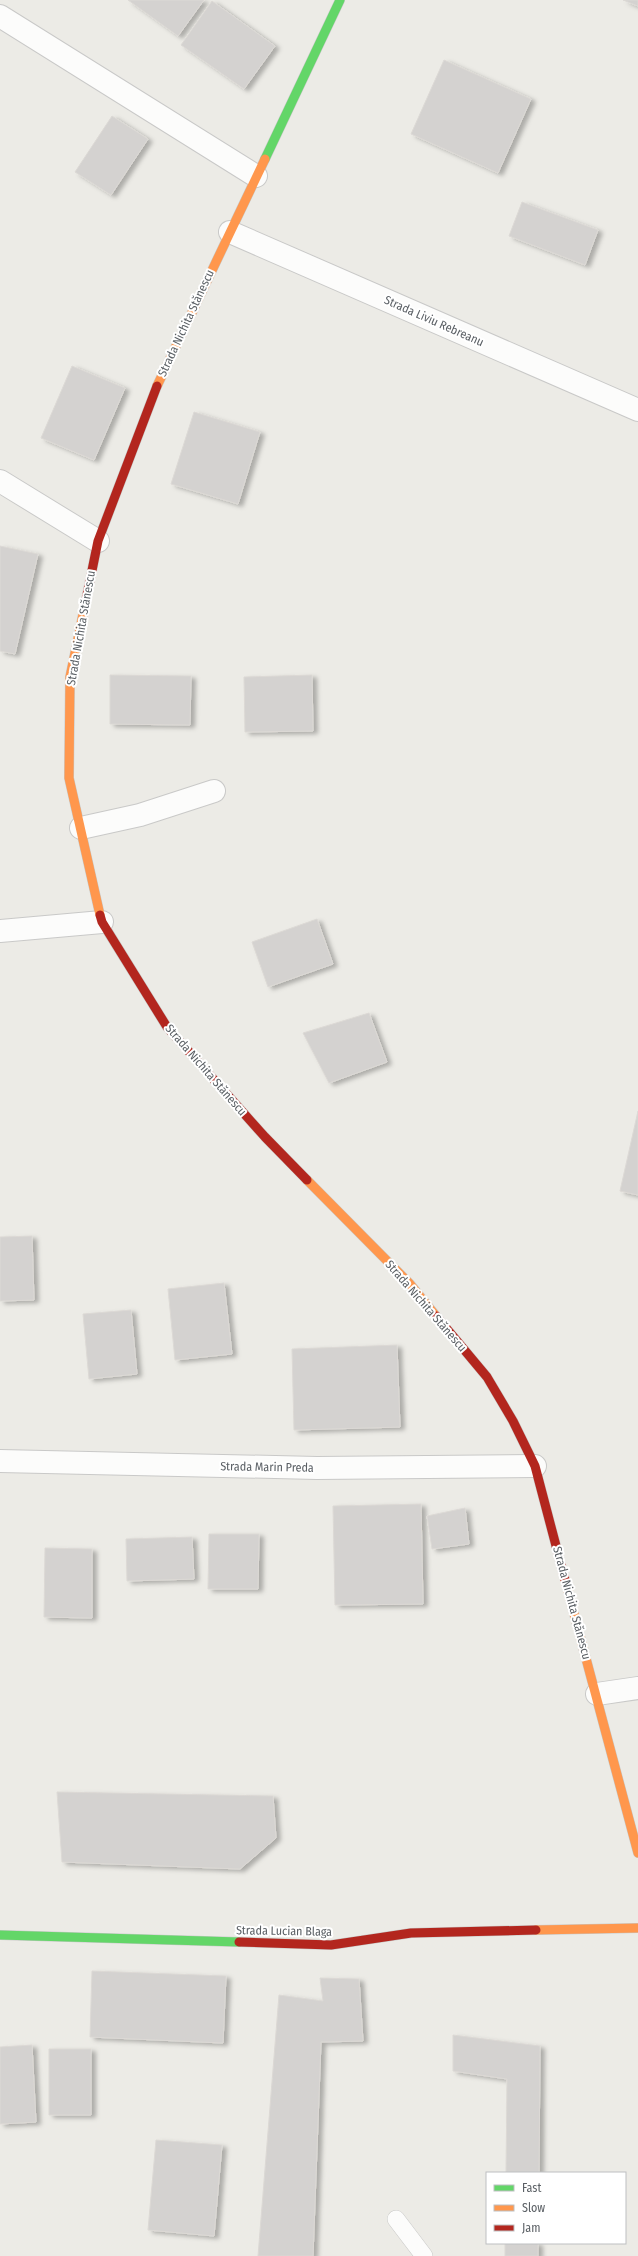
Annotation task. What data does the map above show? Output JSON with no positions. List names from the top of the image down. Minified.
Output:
{"streets":{"street":["Strada Liviu Rebreanu","Strada Nichita Stănescu","Strada Marin Preda","Strada Lucian Blaga"]},"crossings":[["Strada Liviu Rebreanu","Strada Nichita Stănescu"],["Strada Nichita Stănescu","Strada Marin Preda"]],"legend":["Fast","Slow","Jam"]}
